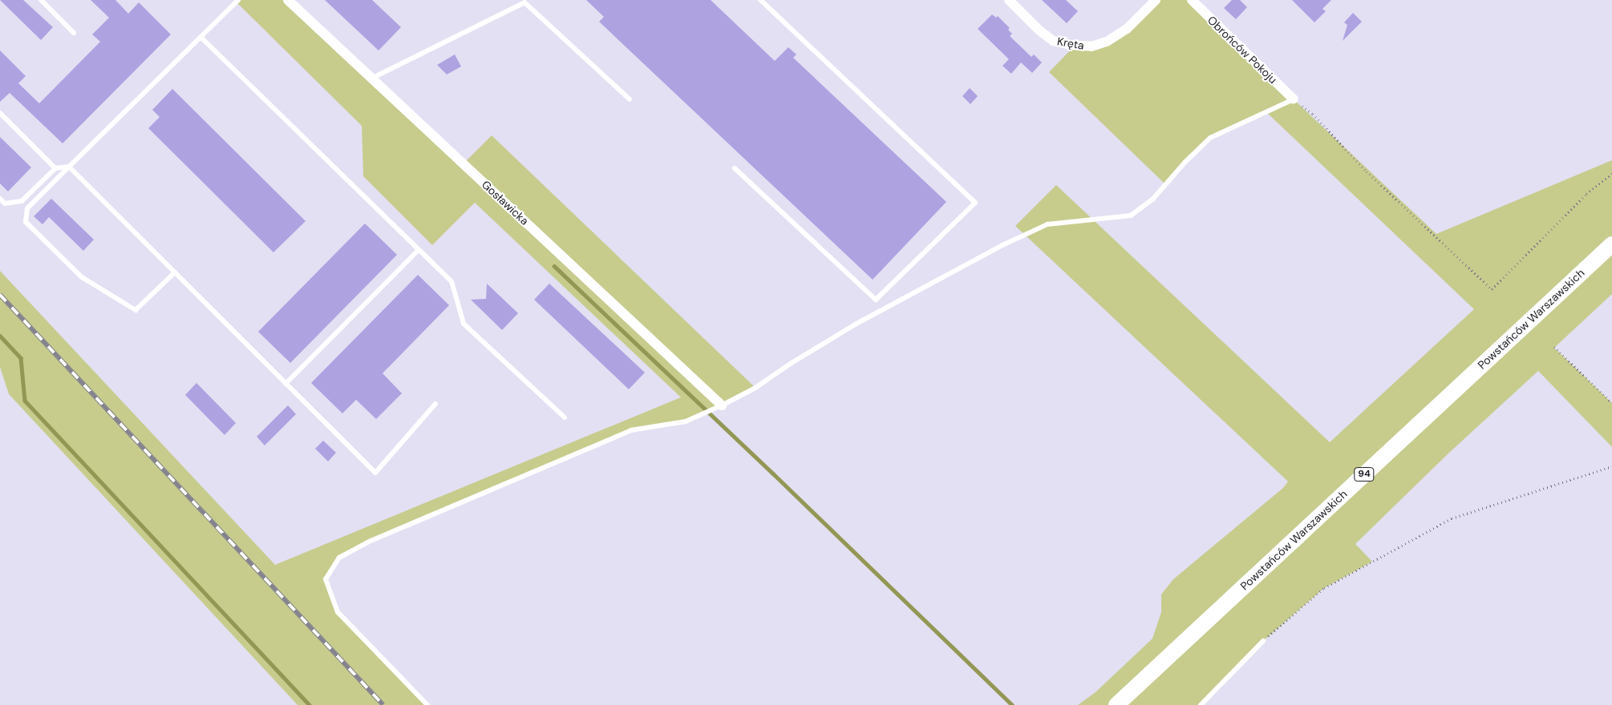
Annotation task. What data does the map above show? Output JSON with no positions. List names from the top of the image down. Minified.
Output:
{"streets":{"main road":["Powstańców Warszawskich","94"],"street":["Kręta","Obrońców Pokoju","Gosławicka"]}}
